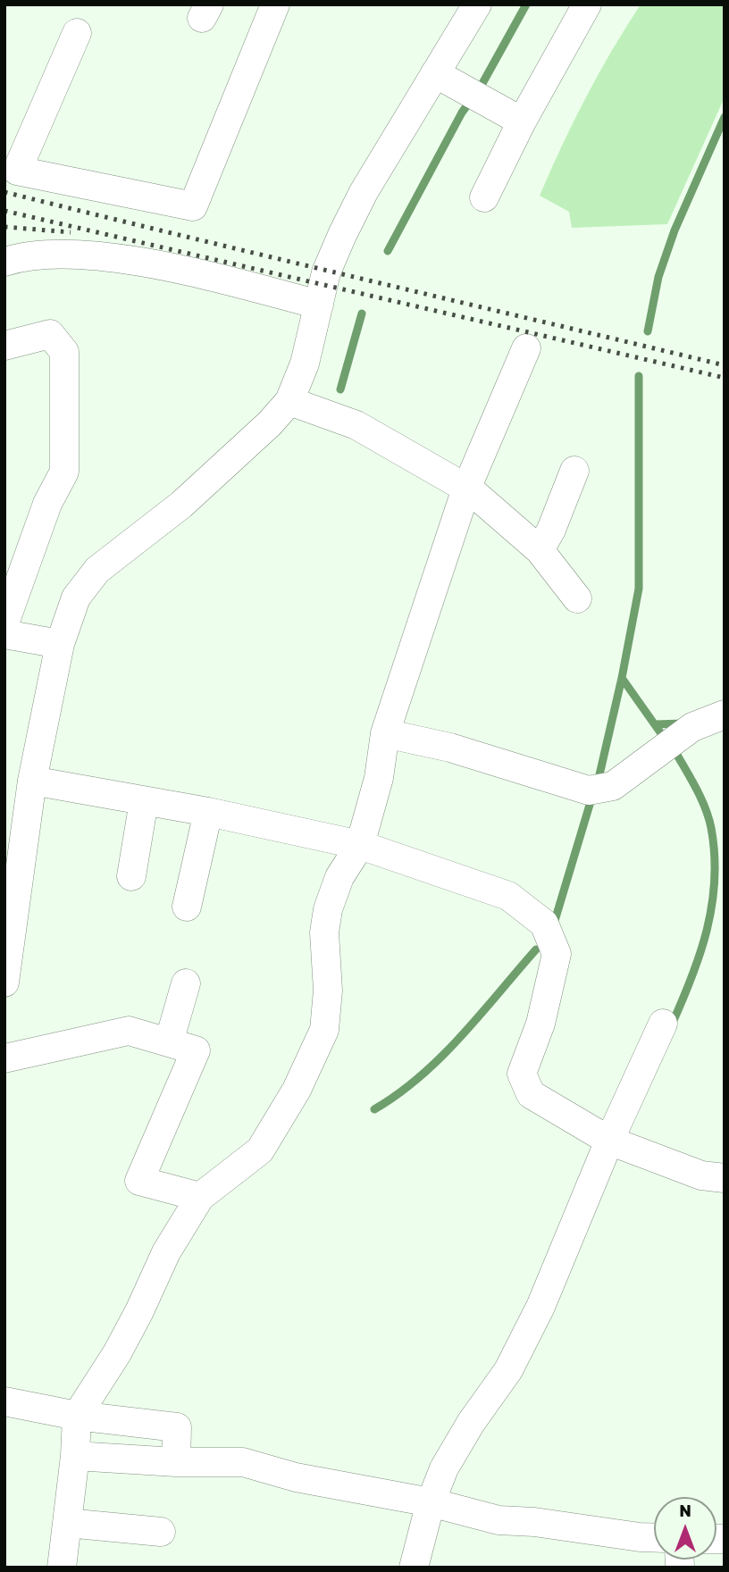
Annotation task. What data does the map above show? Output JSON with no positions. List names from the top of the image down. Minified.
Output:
{"north":"top"}
